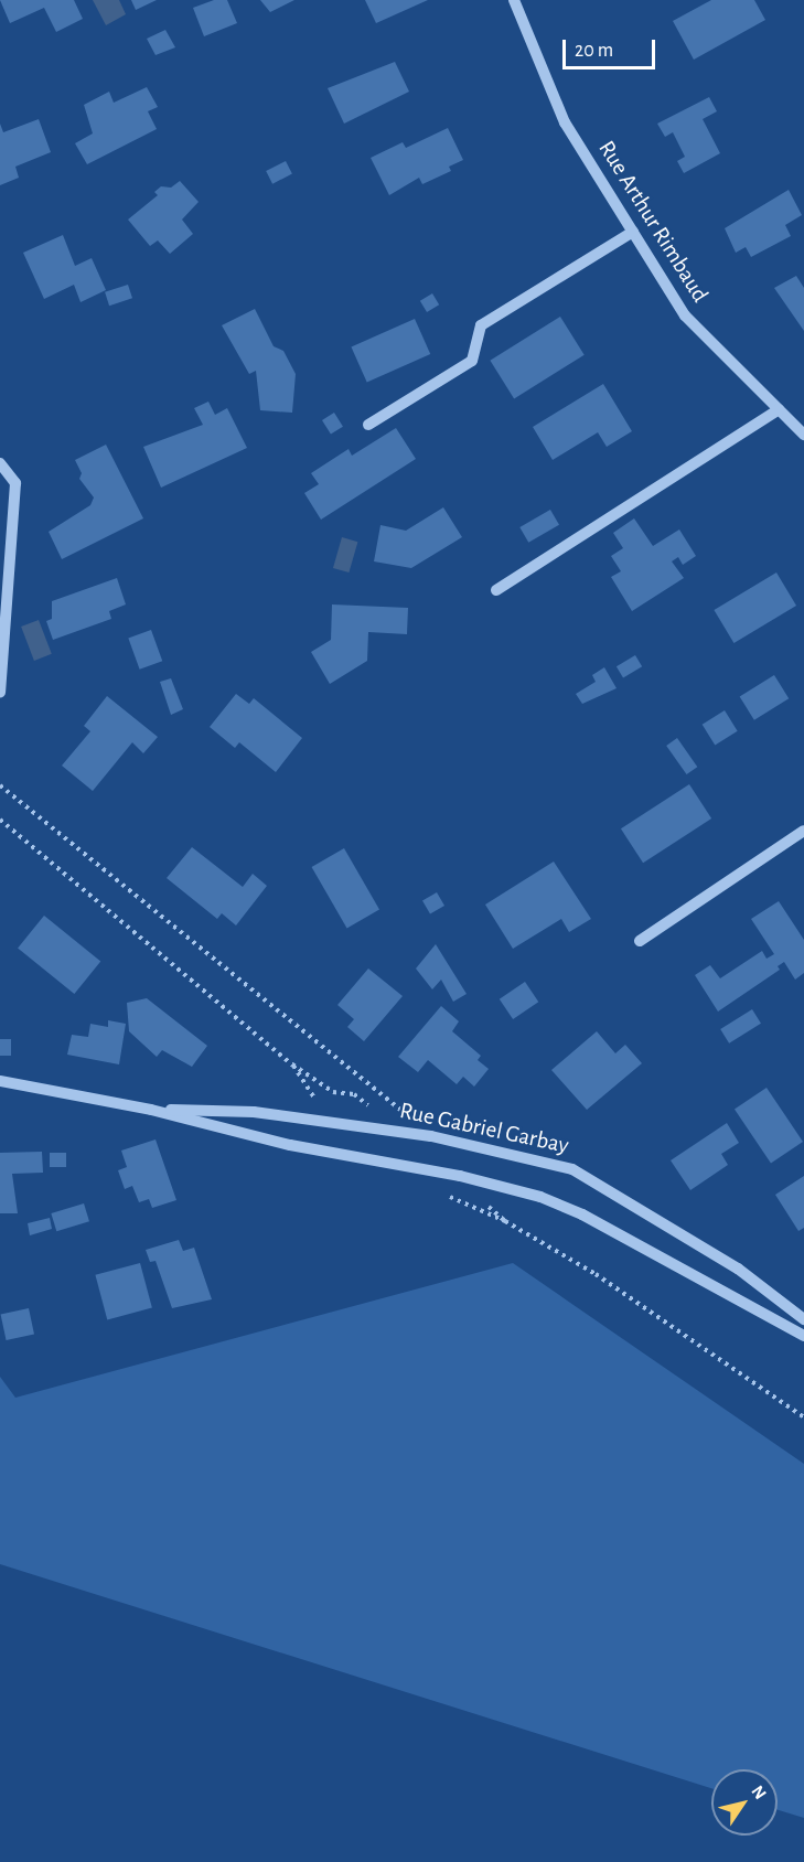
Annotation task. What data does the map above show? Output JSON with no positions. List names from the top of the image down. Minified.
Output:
{"streets":{"street":["Rue Arthur Rimbaud","Rue Gabriel Garbay"]},"scale_bar":"20 m","north":"top right"}
